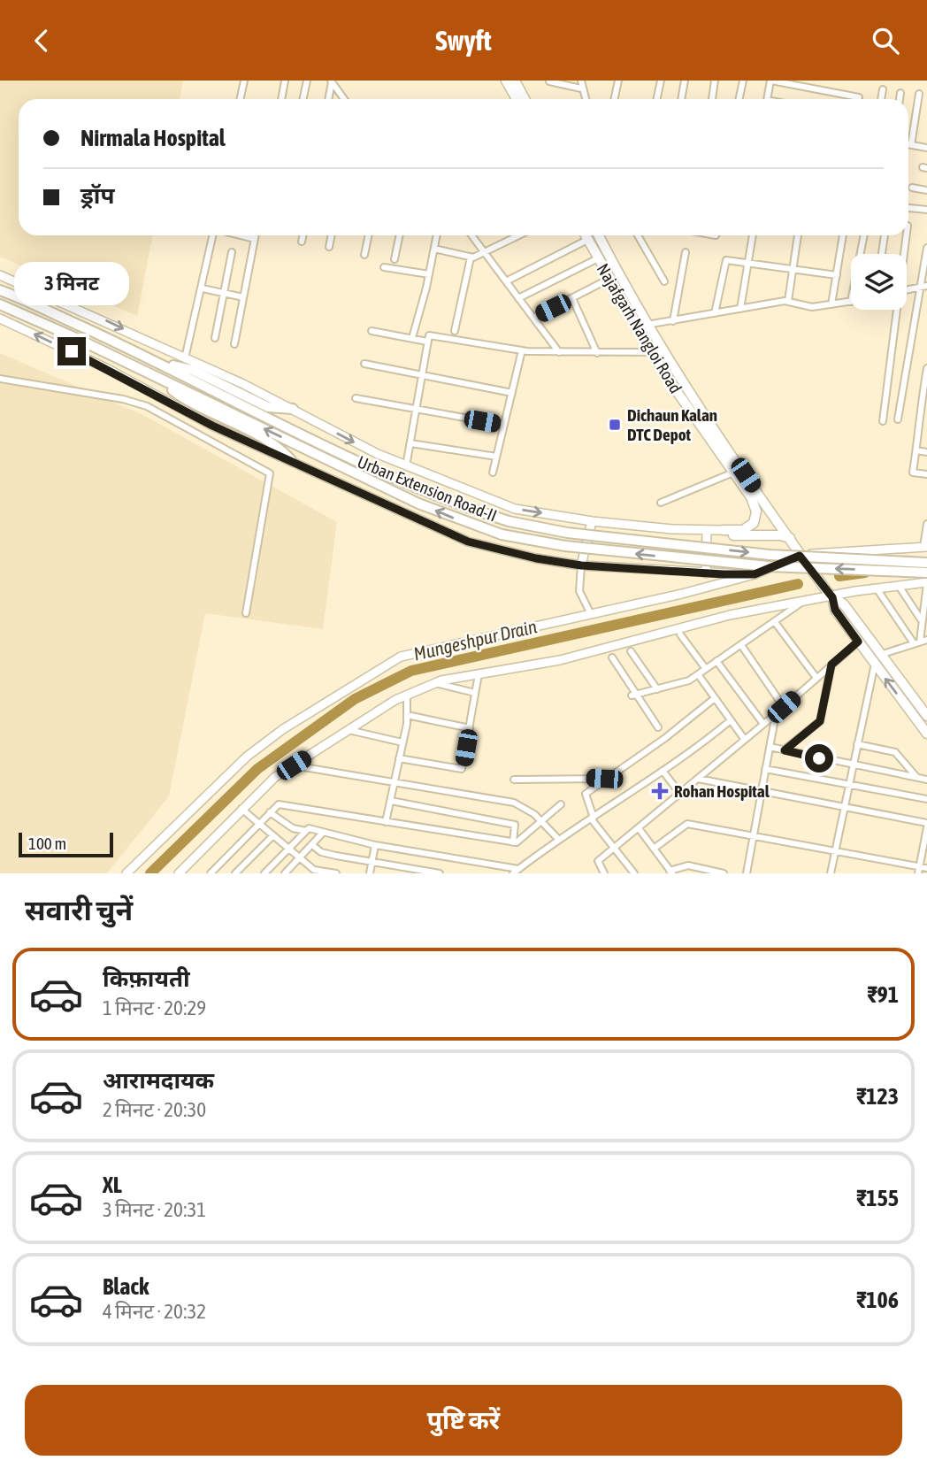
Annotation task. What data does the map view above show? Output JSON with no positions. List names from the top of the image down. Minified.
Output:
{"streets":{"highway":["Urban Extension Road-II"],"main road":["Najafgarh Nangloi Road"]},"water":["Mungeshpur Drain"],"places":{"transit":["Dichaun Kalan DTC Depot"],"health":["Rohan Hospital"]},"scale_bar":"100 m","page":{"header":"Swyft","banner":["Nirmala Hospital","ड्रॉप"],"bubble":"3 मिनट","scale":"100 m","heading":"सवारी चुनें","list":[{"name":"किफ़ायती","note":"1 मिनट · 20:29","value":"₹91"},{"name":"आरामदायक","note":"2 मिनट · 20:30","value":"₹123"},{"name":"XL","note":"3 मिनट · 20:31","value":"₹155"},{"name":"Black","note":"4 मिनट · 20:32","value":"₹106"}],"buttons":"पुष्टि करें"}}
